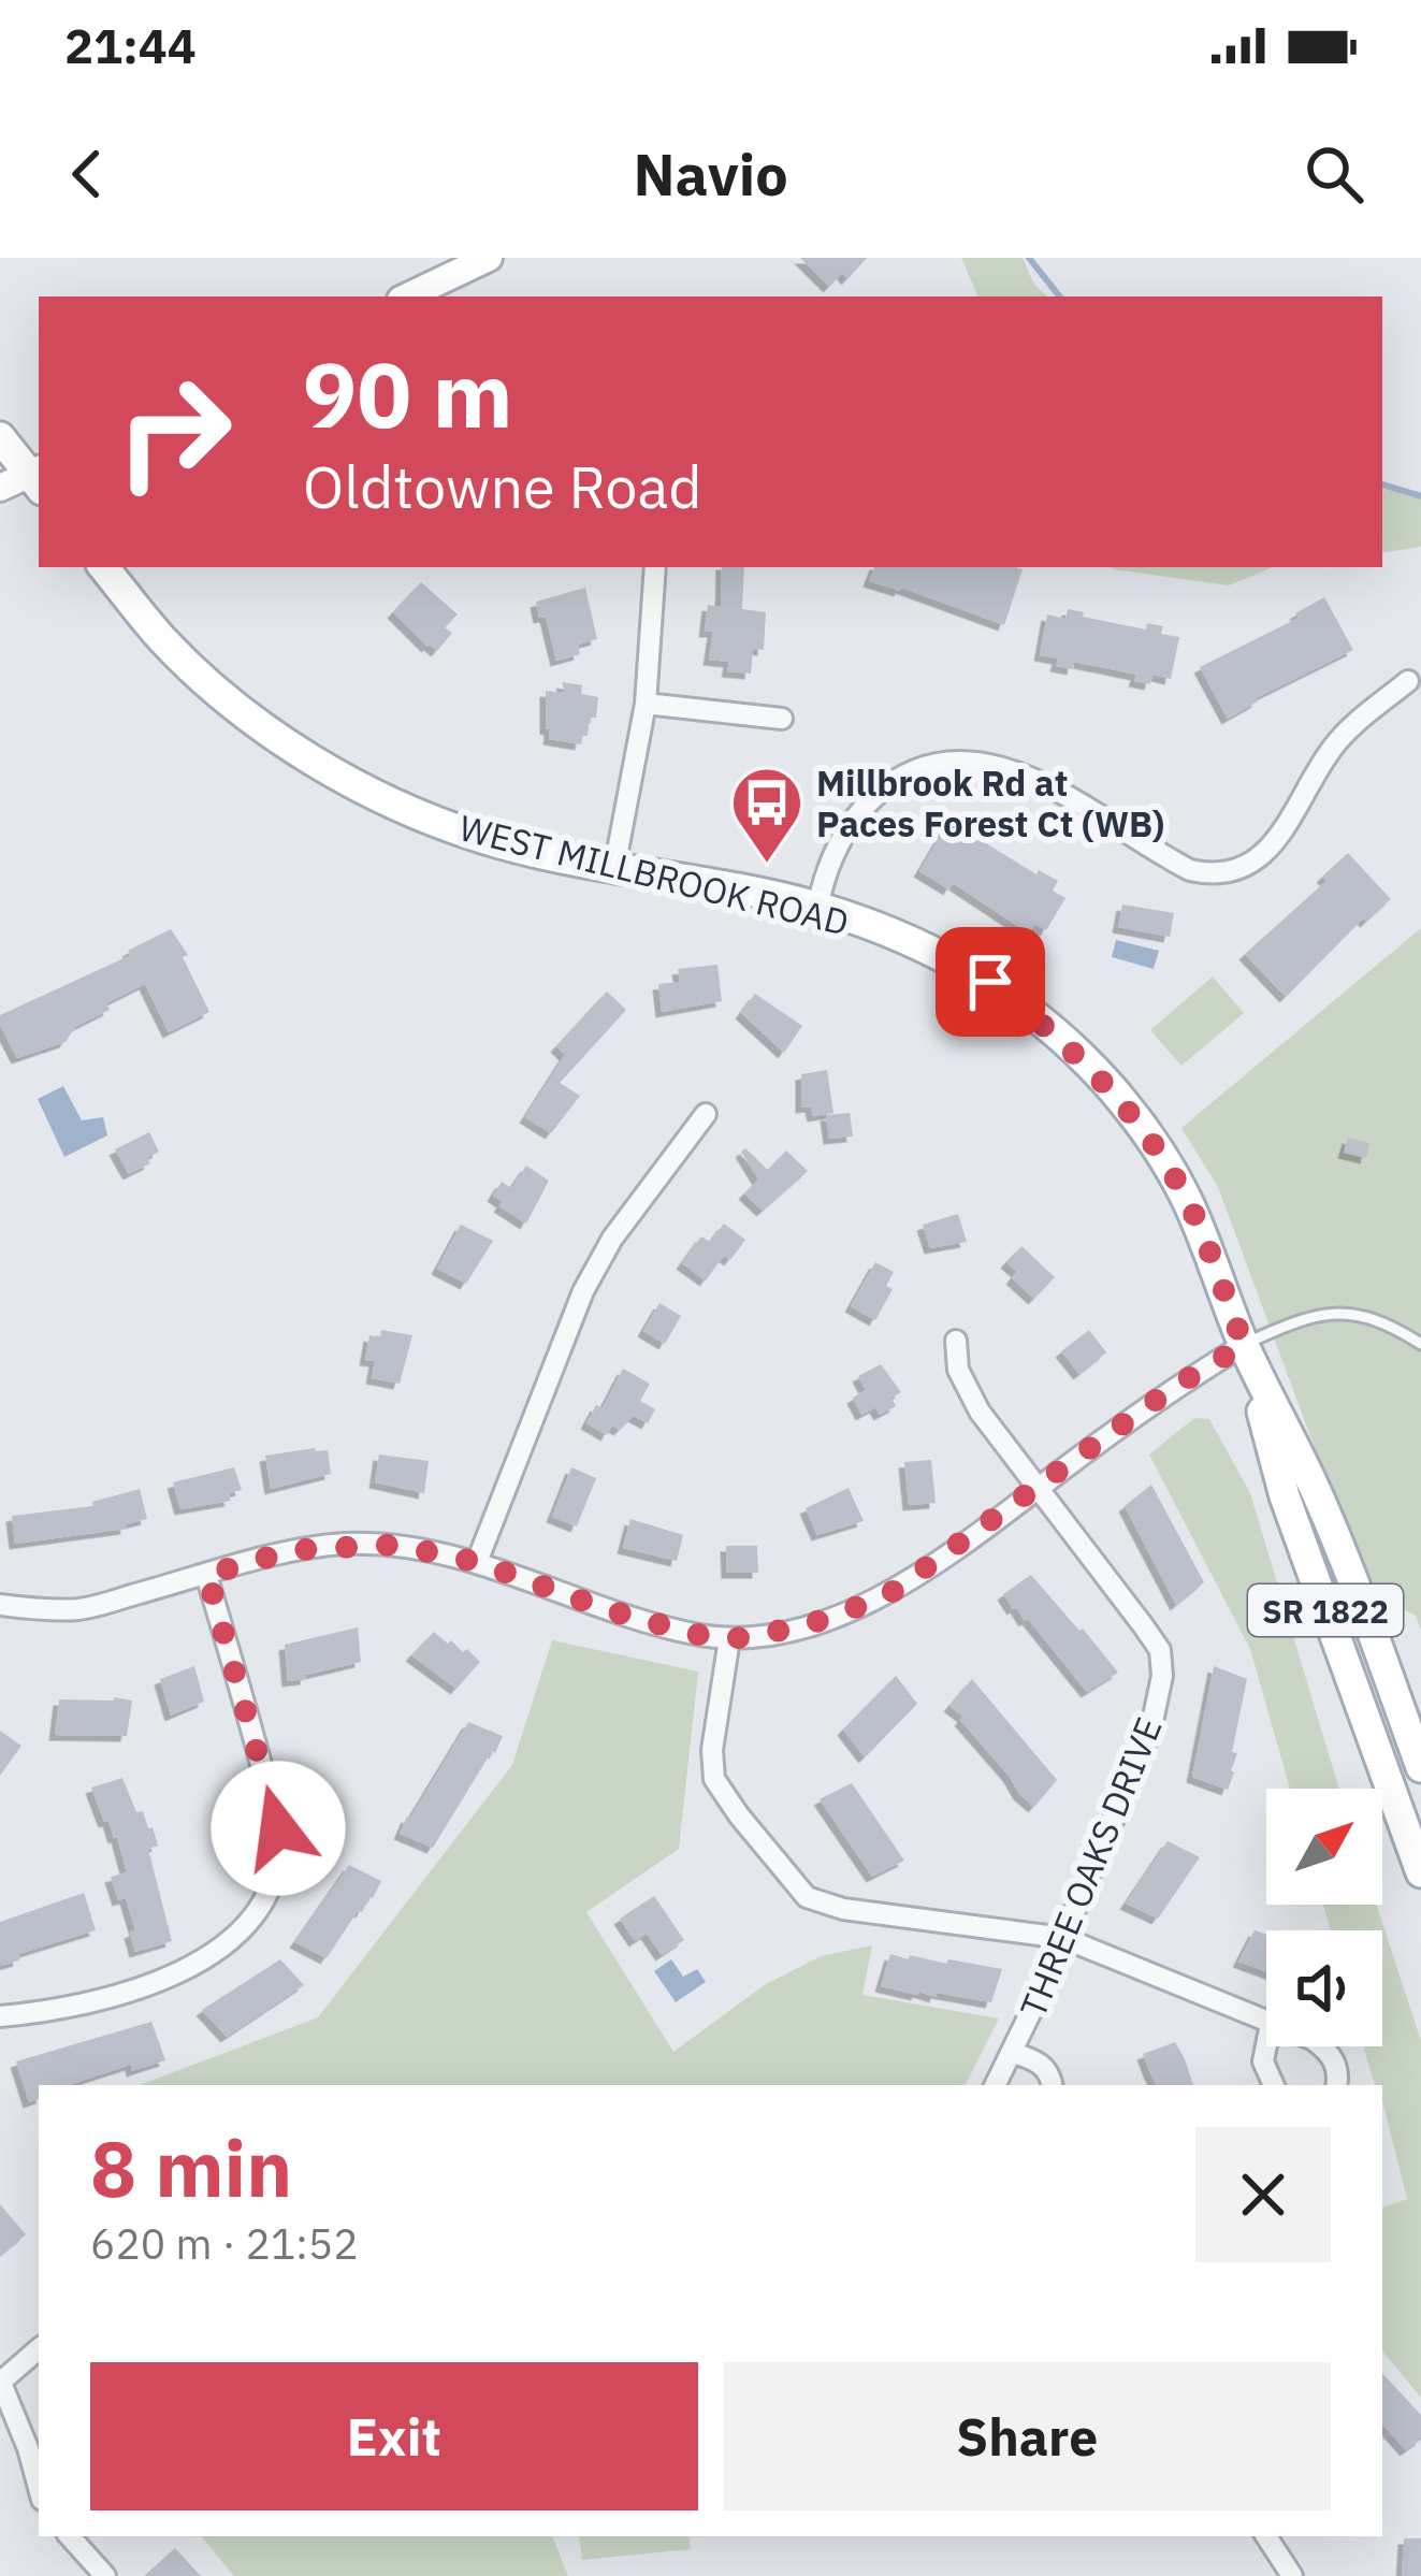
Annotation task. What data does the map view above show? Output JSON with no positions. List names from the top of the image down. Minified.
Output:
{"streets":{"main road":["WEST MILLBROOK ROAD","SR 1822"],"street":["THREE OAKS DRIVE"]},"places":{"bus stop":["Millbrook Rd at Paces Forest Ct (WB)"]},"north":"top right","page":{"status":"21:44","header":"Navio","turn":["90 m","Oldtowne Road"],"heading":["8 min","620 m · 21:52"],"buttons":["Exit","Share"]}}
